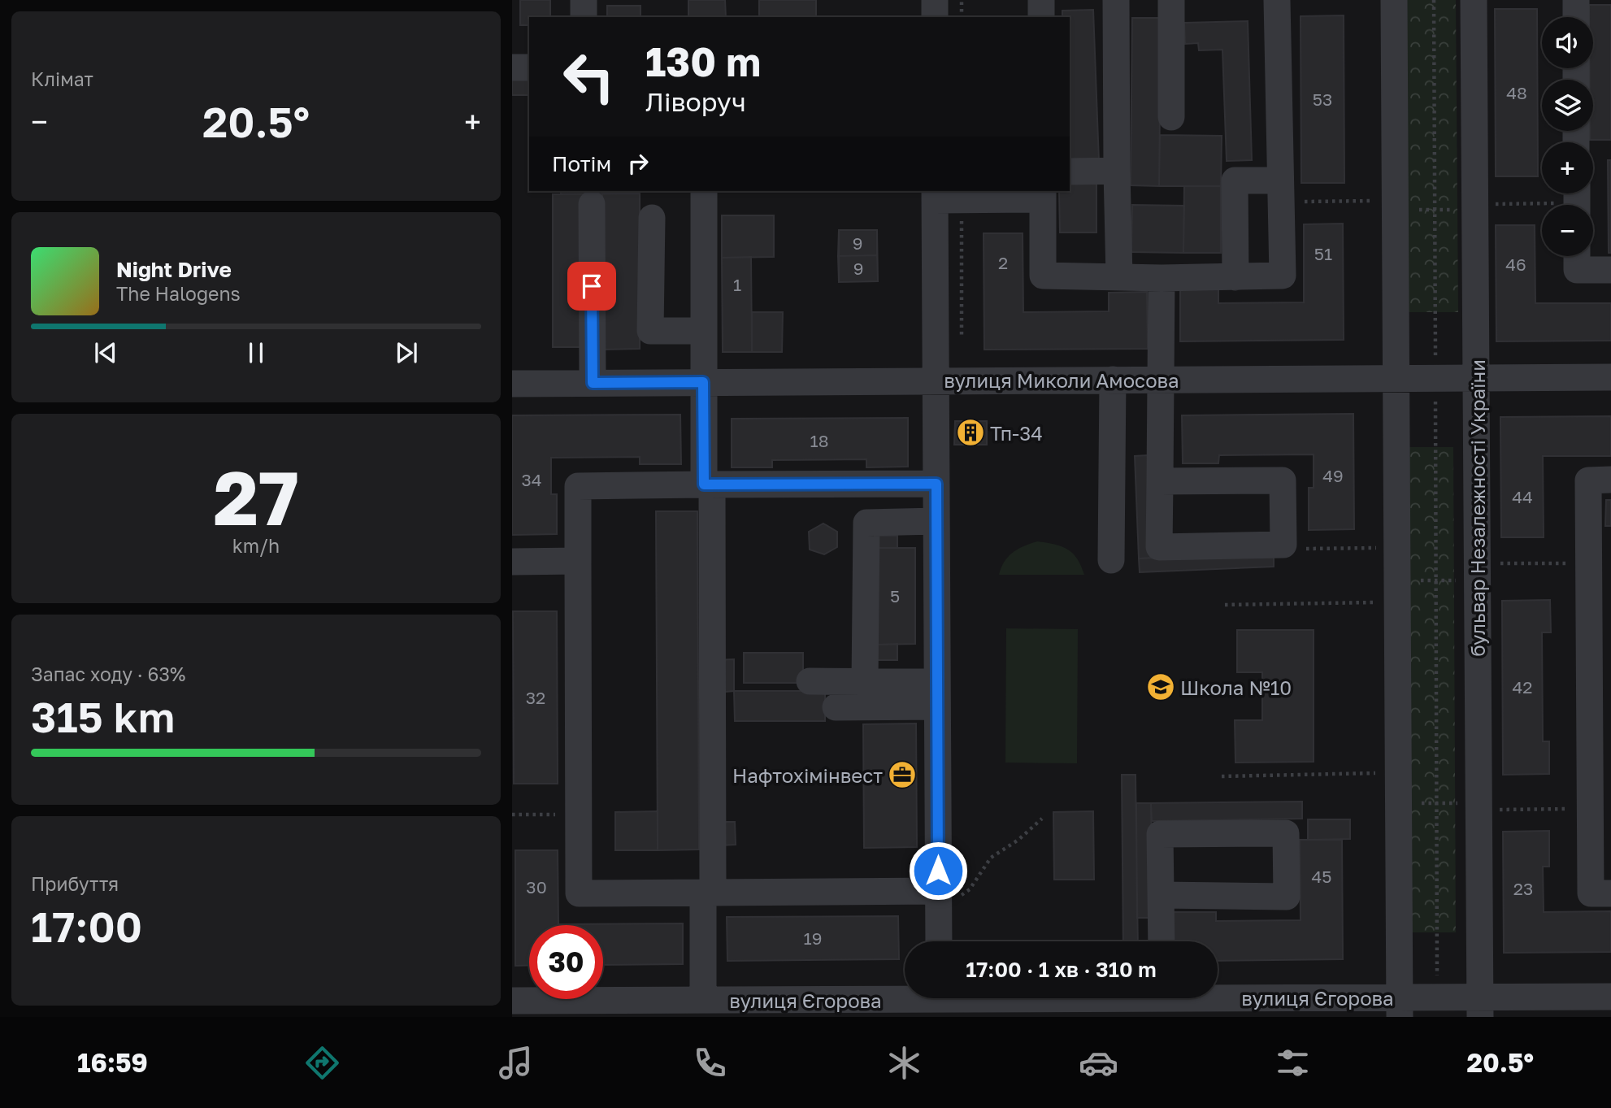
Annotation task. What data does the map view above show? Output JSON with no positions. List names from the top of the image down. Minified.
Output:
{"streets":{"street":["вулиця Миколи Амосова","бульвар Незалежності України","вулиця Єгорова"]},"crossings":[["вулиця Миколи Амосова","бульвар Незалежності України"],["бульвар Незалежності України","вулиця Єгорова"]],"places":{"building":["Тп-34"],"school or university":["Школа №10"],"office":["Нафтохімінвест"]},"house_numbers":["48","53","9","51","2","46","9","1","18","49","34","44","5","42","32","45","30","23","19"],"page":{"tile":["Клімат",["27","km/h"],["Запас ходу · 63%","315 km"],["Прибуття","17:00"]],"map_buttons":["+","−"],"turn":["130 m","Ліворуч"],"heat":["−","20.5°","+"],"then":"Потім","song":["Night Drive","The Halogens"],"limit":"30","trip":"17:00 · 1 хв · 310 m","tabs":["16:59","20.5°"]}}
